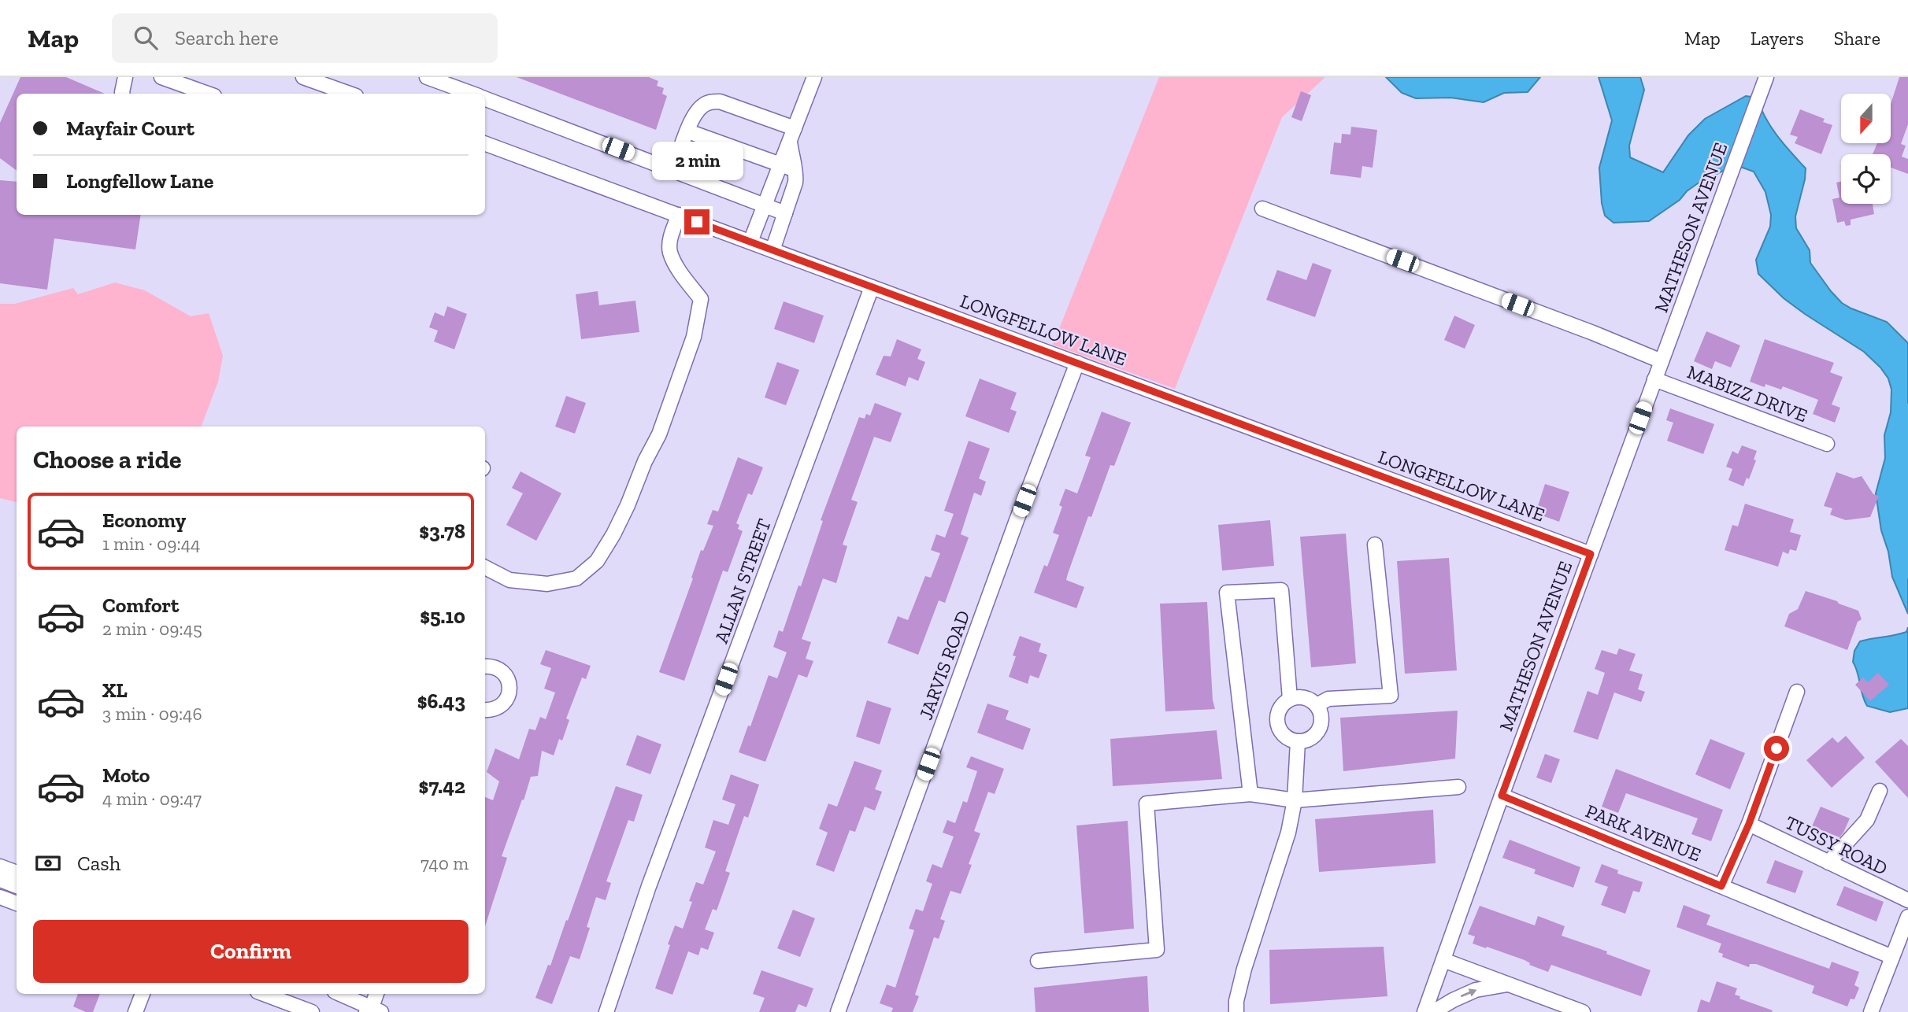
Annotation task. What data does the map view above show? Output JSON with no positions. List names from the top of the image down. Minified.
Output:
{"streets":{"street":["MATHESON AVENUE","LONGFELLOW LANE","MABIZZ DRIVE","ALLAN STREET","JARVIS ROAD","PARK AVENUE","TUSSY ROAD"]},"crossings":[["MATHESON AVENUE","LONGFELLOW LANE"],["MATHESON AVENUE","MABIZZ DRIVE"],["MATHESON AVENUE","PARK AVENUE"],["LONGFELLOW LANE","ALLAN STREET"],["LONGFELLOW LANE","JARVIS ROAD"]],"north":"bottom","page":{"header":"Map","search":"Search here","nav":["Map","Layers","Share"],"banner":["Mayfair Court","Longfellow Lane"],"bubble":"2 min","heading":"Choose a ride","list":[{"name":"Economy","note":"1 min · 09:44","value":"$3.78"},{"name":"Comfort","note":"2 min · 09:45","value":"$5.10"},{"name":"XL","note":"3 min · 09:46","value":"$6.43"},{"name":"Moto","note":"4 min · 09:47","value":"$7.42"}],"pay":["Cash","740 m"],"buttons":"Confirm"}}
